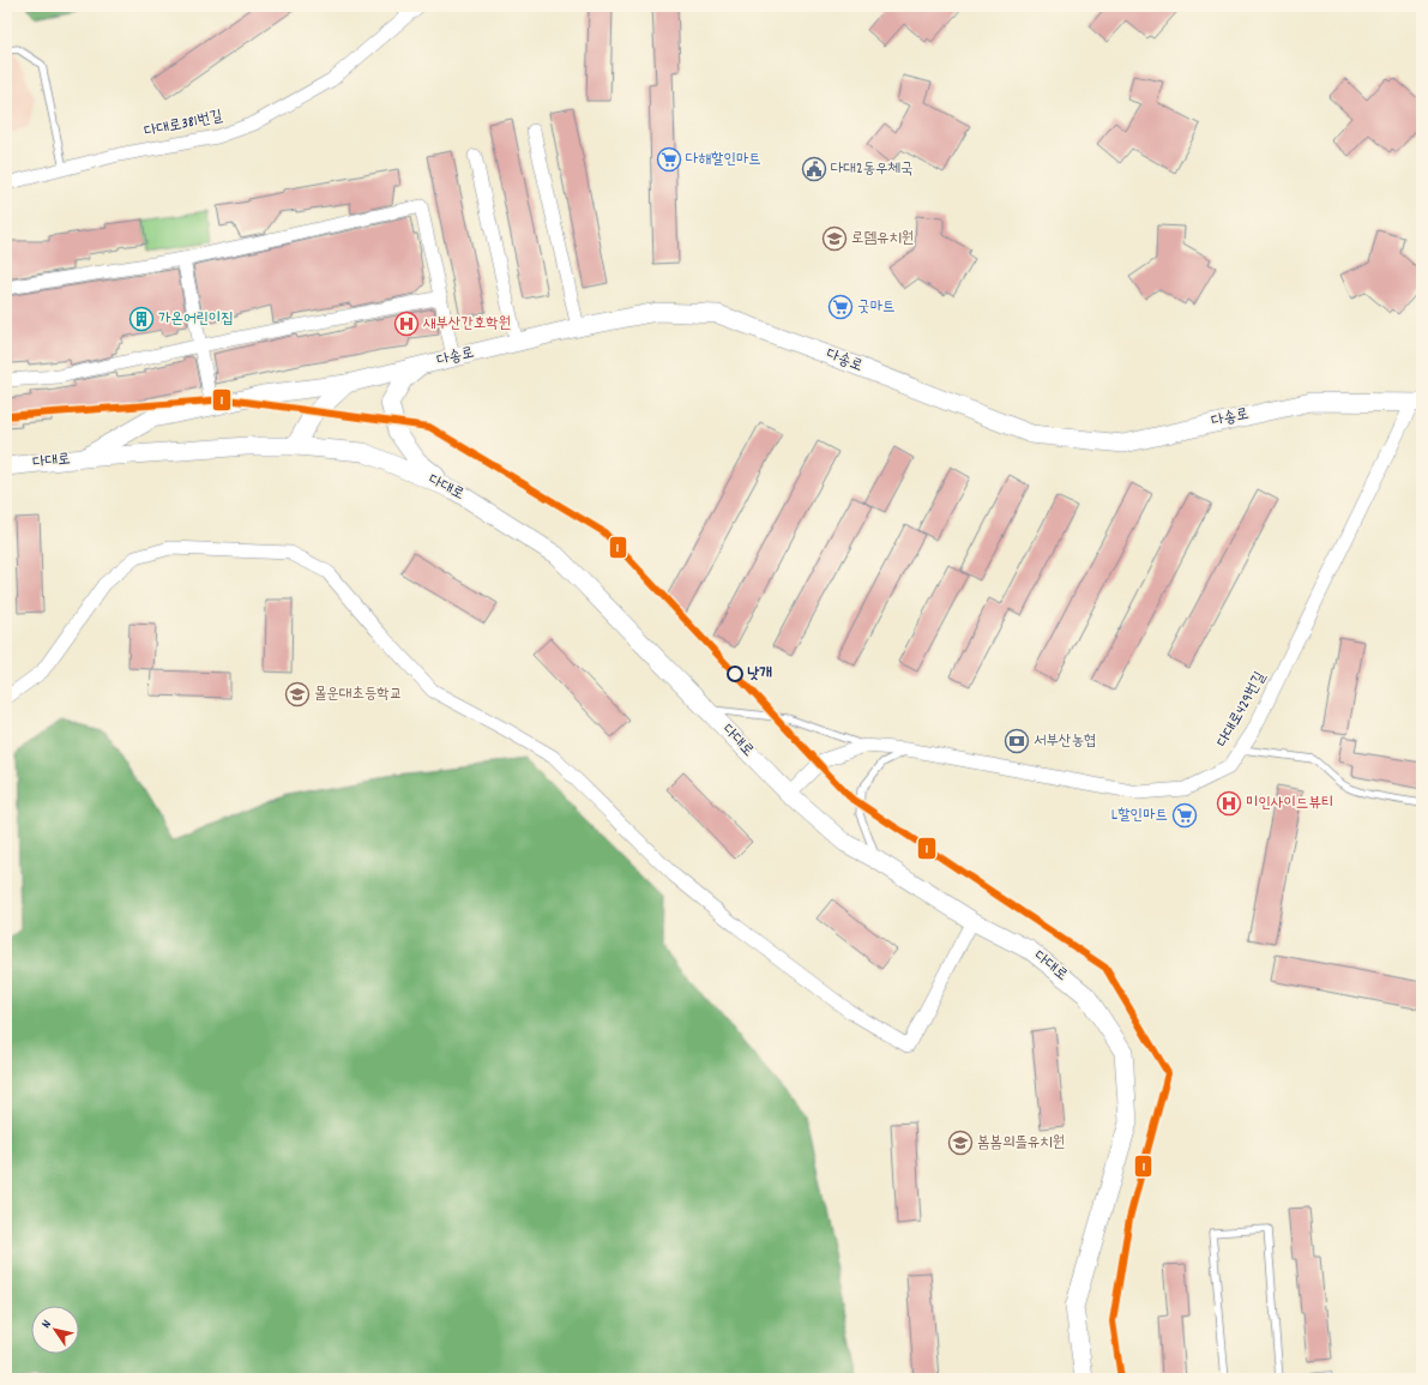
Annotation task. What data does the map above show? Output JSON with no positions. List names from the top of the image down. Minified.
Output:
{"streets":{"main road":["다송로","다대로"],"street":["다대로381번길","다대로429번길"]},"crossings":[["다송로","다대로"],["다송로","다대로429번길"],["다대로","다대로429번길"]],"places":{"supermarket":["다해할인마트","굿마트","L할인마트"],"public building":["다대2동우체국"],"school or university":["로뎀유치원","몰운대초등학교","봄봄의뜰유치원"],"building":["가온어린이집"],"hospital":["새부산간호학원","미인사이드뷰티"],"other":["낫개"],"bank":["서부산농협"]},"lines":["transit line 1"],"north":"top left"}
